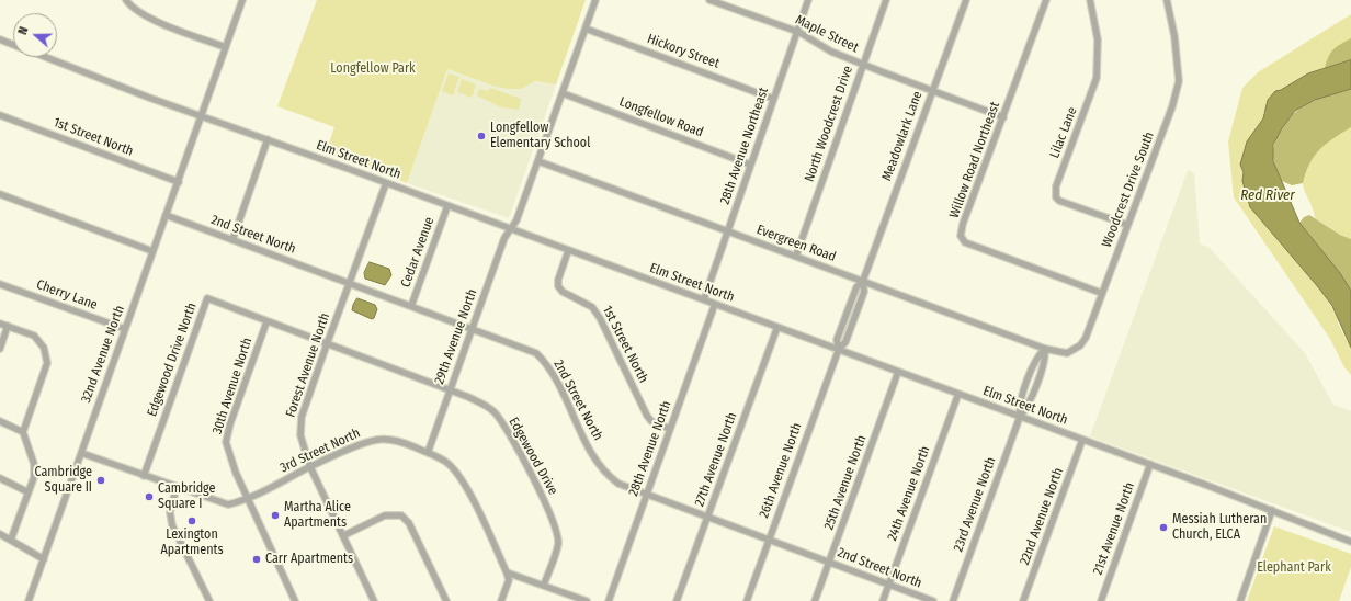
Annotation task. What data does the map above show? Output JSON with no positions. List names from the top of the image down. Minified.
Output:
{"streets":{"street":["Maple Street","Hickory Street","Longfellow Road","North Woodcrest Drive","Lilac Lane","Meadowlark Lane","1st Street North","28th Avenue Northeast","Elm Street North","Willow Road Northeast","Woodcrest Drive South","2nd Street North","Evergreen Road","Cedar Avenue","Cherry Lane","29th Avenue North","32nd Avenue North","Edgewood Drive North","Forest Avenue North","30th Avenue North","28th Avenue North","3rd Street North","Edgewood Drive","27th Avenue North","26th Avenue North","25th Avenue North","24th Avenue North","23rd Avenue North","22nd Avenue North","21st Avenue North"]},"crossings":[["Maple Street","North Woodcrest Drive"],["Maple Street","Meadowlark Lane"],["Maple Street","28th Avenue Northeast"],["Maple Street","Willow Road Northeast"],["Hickory Street","28th Avenue Northeast"],["Hickory Street","29th Avenue North"],["Longfellow Road","28th Avenue Northeast"],["Longfellow Road","29th Avenue North"],["North Woodcrest Drive","Evergreen Road"],["Lilac Lane","Woodcrest Drive South"],["Meadowlark Lane","Elm Street North"],["Meadowlark Lane","Evergreen Road"],["Meadowlark Lane","26th Avenue North"],["1st Street North","Elm Street North"],["1st Street North","32nd Avenue North"],["1st Street North","28th Avenue North"],["28th Avenue Northeast","Elm Street North"],["28th Avenue Northeast","Evergreen Road"],["Elm Street North","Cedar Avenue"],["Elm Street North","29th Avenue North"],["Elm Street North","32nd Avenue North"],["Elm Street North","Forest Avenue North"],["Elm Street North","28th Avenue North"],["Elm Street North","27th Avenue North"],["Elm Street North","26th Avenue North"],["Elm Street North","25th Avenue North"],["Elm Street North","24th Avenue North"],["Elm Street North","23rd Avenue North"],["Elm Street North","22nd Avenue North"],["Elm Street North","21st Avenue North"],["Willow Road Northeast","Woodcrest Drive South"],["Woodcrest Drive South","Evergreen Road"],["2nd Street North","Cedar Avenue"],["2nd Street North","29th Avenue North"],["2nd Street North","32nd Avenue North"],["2nd Street North","Forest Avenue North"],["2nd Street North","28th Avenue North"],["2nd Street North","27th Avenue North"],["2nd Street North","26th Avenue North"],["2nd Street North","25th Avenue North"],["2nd Street North","24th Avenue North"],["Evergreen Road","29th Avenue North"],["Cherry Lane","32nd Avenue North"],["29th Avenue North","3rd Street North"],["29th Avenue North","Edgewood Drive"],["32nd Avenue North","3rd Street North"],["Edgewood Drive North","Forest Avenue North"],["Edgewood Drive North","30th Avenue North"],["Edgewood Drive North","3rd Street North"],["Edgewood Drive North","Edgewood Drive"],["Forest Avenue North","3rd Street North"],["Forest Avenue North","Edgewood Drive"],["30th Avenue North","3rd Street North"]],"water":["Red River"],"parks":["Longfellow Park","Elephant Park"],"places":["Longfellow Elementary School","Cambridge Square II","Cambridge Square I","Martha Alice Apartments","Lexington Apartments","Messiah Lutheran Church, ELCA","Carr Apartments"],"north":"left"}
